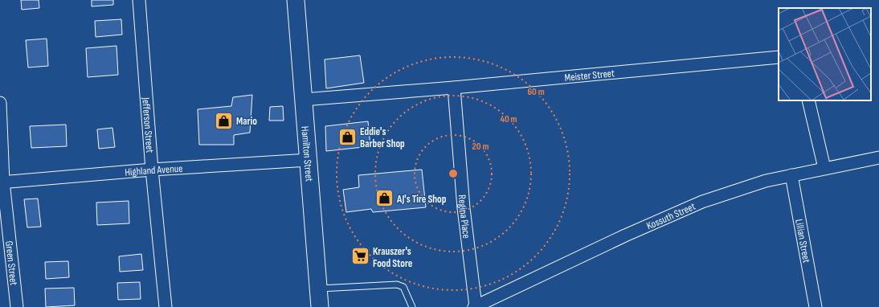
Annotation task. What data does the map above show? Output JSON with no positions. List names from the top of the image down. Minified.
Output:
{"streets":{"street":["Meister Street","Jefferson Street","Hamilton Street","Highland Avenue","Kossuth Street","Regina Place","Lillian Street","Green Street"]},"crossings":[["Meister Street","Hamilton Street"],["Meister Street","Regina Place"],["Jefferson Street","Highland Avenue"],["Hamilton Street","Highland Avenue"],["Highland Avenue","Green Street"],["Kossuth Street","Regina Place"],["Kossuth Street","Lillian Street"]],"places":{"shop":["Mario","Eddie's Barber Shop","AJ's Tire Shop"],"supermarket":["Krauszer's Food Store"]},"rings":["60 m","40 m","20 m"]}
